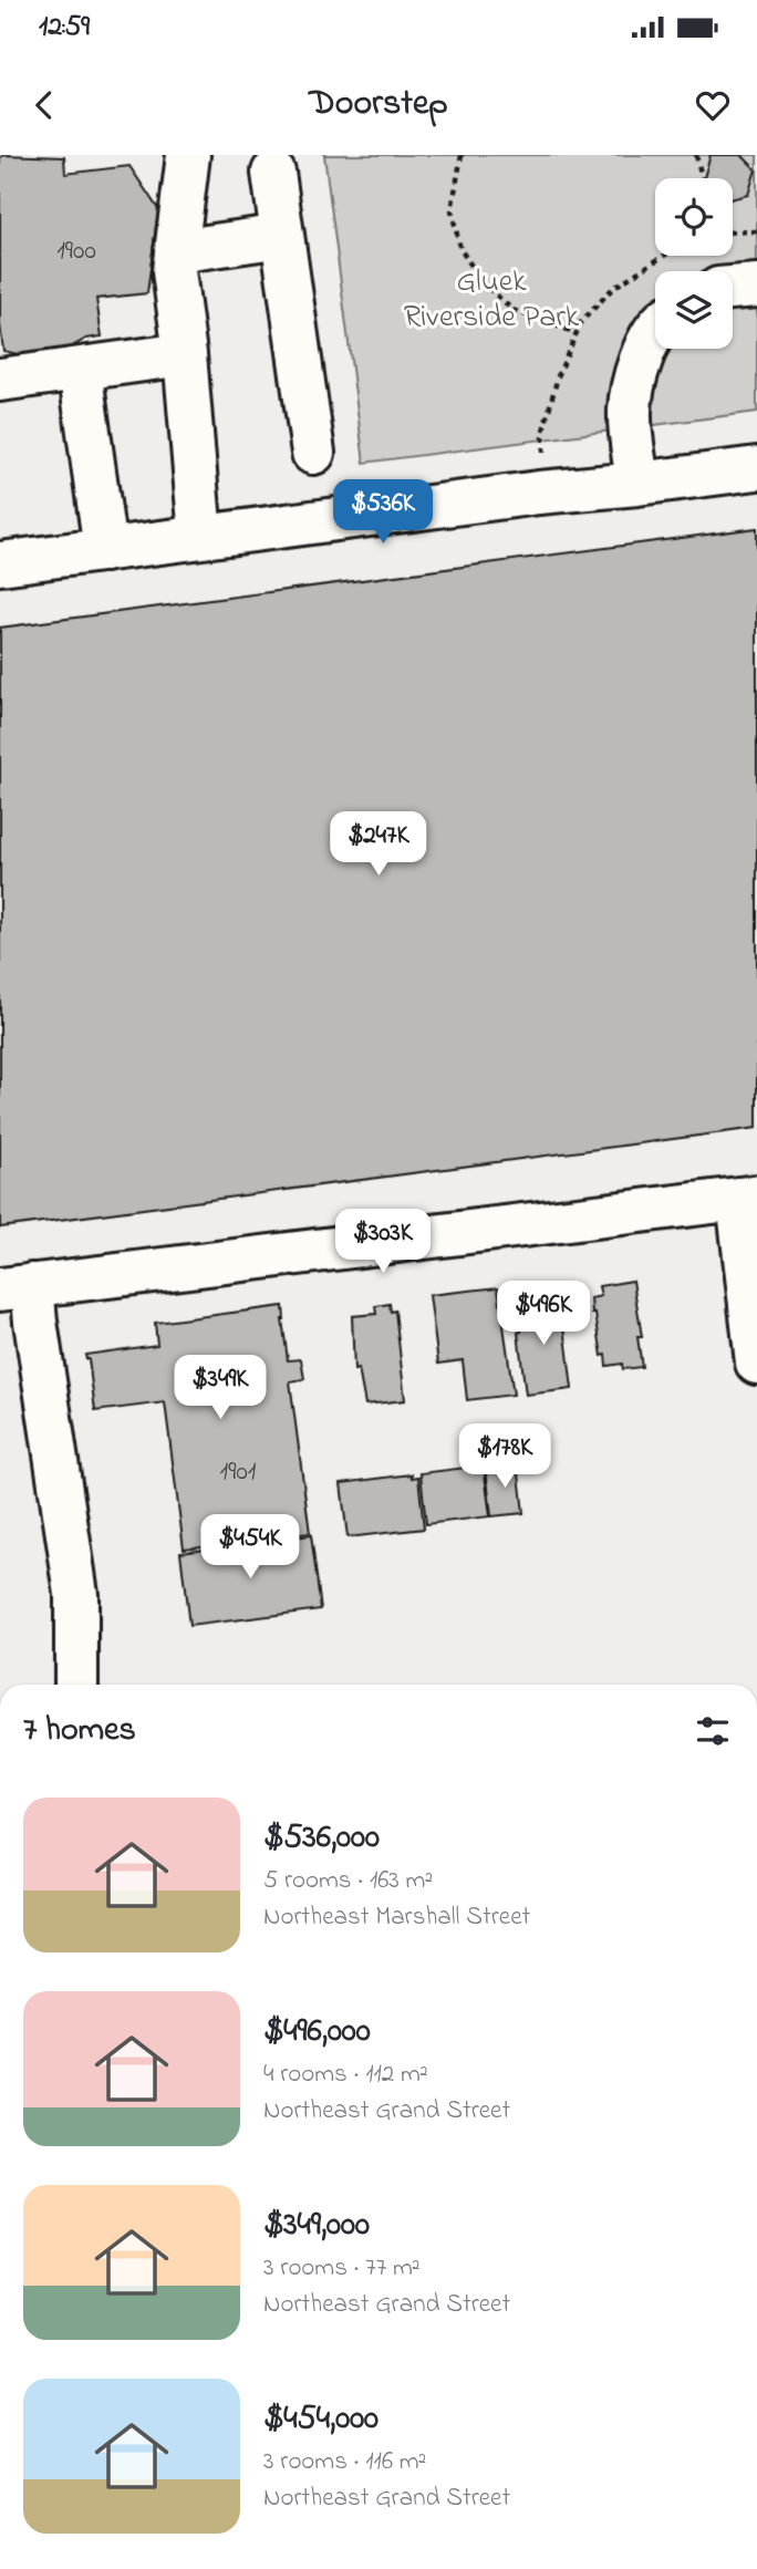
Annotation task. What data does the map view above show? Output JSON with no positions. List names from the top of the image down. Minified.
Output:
{"parks":["Gluek Riverside Park"],"house_numbers":["1900","1901"],"page":{"status":"12:59","header":"Doorstep","price":["$536K","$247K","$303K","$496K","$349K","$178K","$454K"],"heading":"7 homes","list":[{"name":"$536,000","note":"5 rooms · 163 m² · Northeast Marshall Street"},{"name":"$496,000","note":"4 rooms · 112 m² · Northeast Grand Street"},{"name":"$349,000","note":"3 rooms · 77 m² · Northeast Grand Street"},{"name":"$454,000","note":"3 rooms · 116 m² · Northeast Grand Street"}]}}
